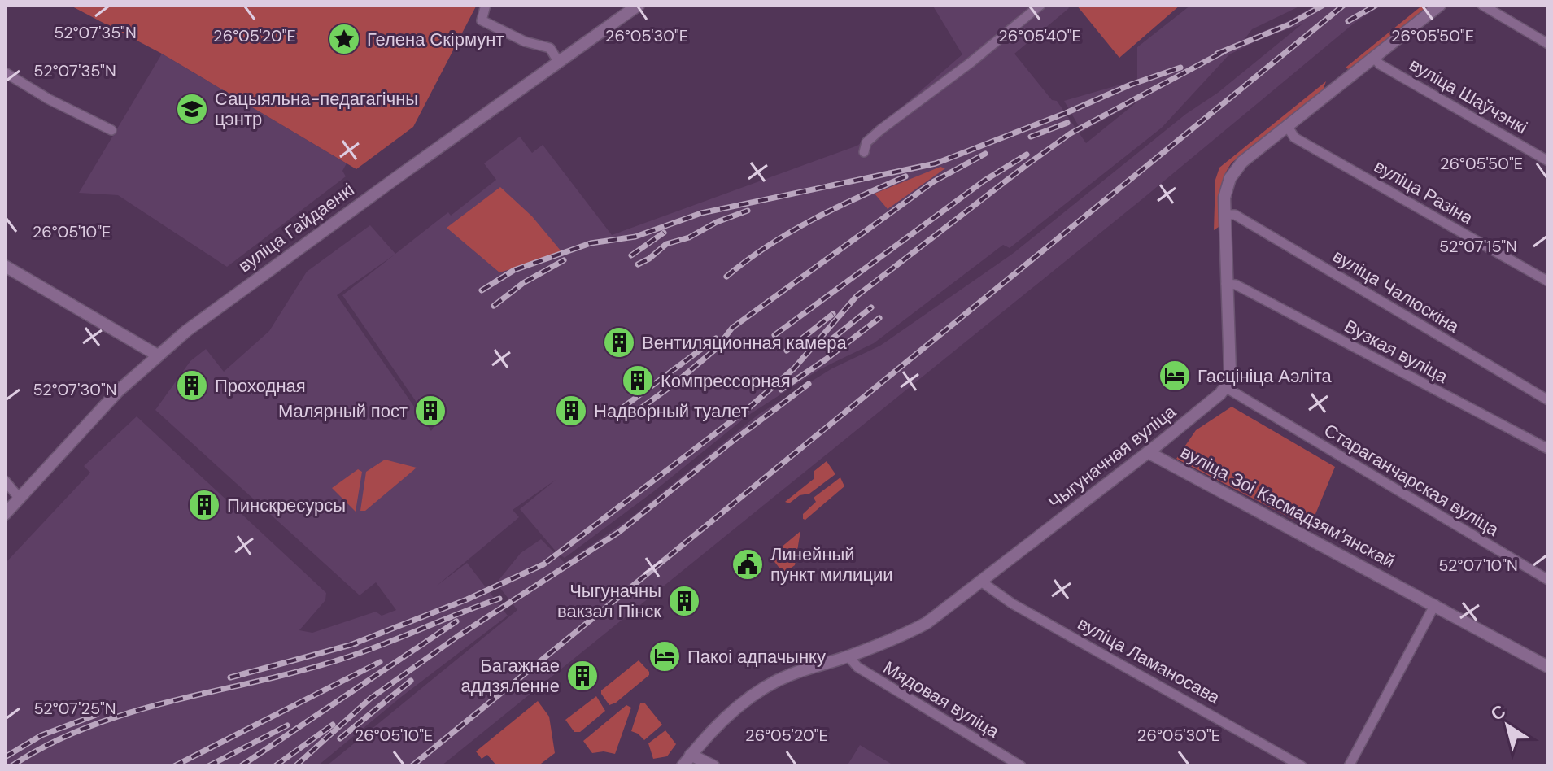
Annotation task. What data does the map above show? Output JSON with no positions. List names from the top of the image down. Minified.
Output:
{"streets":{"street":["вуліца Шаўчэнкі","вуліца Разіна","вуліца Гайдаенкі","вуліца Чалюскіна","Вузкая вуліца","Чыгуначная вуліца","Стараганчарская вуліца","вуліца Зоі Касмадзямʼянскай","вуліца Ламаносава","Мядовая вуліца"]},"crossings":[["Чыгуначная вуліца","Стараганчарская вуліца"],["Чыгуначная вуліца","вуліца Зоі Касмадзямʼянскай"],["Чыгуначная вуліца","вуліца Ламаносава"],["Чыгуначная вуліца","Мядовая вуліца"]],"places":{"place":["Гелена Скірмунт"],"school or university":["Сацыяльна-педагагічны цэнтр"],"building":["Вентиляционная камера","Компрессорная","Проходная","Малярный пост","Надворный туалет","Пинскресурсы","Чыгуначны вакзал Пінск","Багажнае аддзяленне"],"hotel":["Гасцініца Аэліта","Пакоі адпачынку"],"public building":["Линейный пункт милиции"]},"north":"top left","coordinates":["52°07'35\"N","26°05'20\"E","26°05'30\"E","26°05'40\"E","26°05'50\"E","26°05'10\"E","52°07'15\"N","52°07'30\"N","52°07'10\"N","52°07'25\"N"]}
